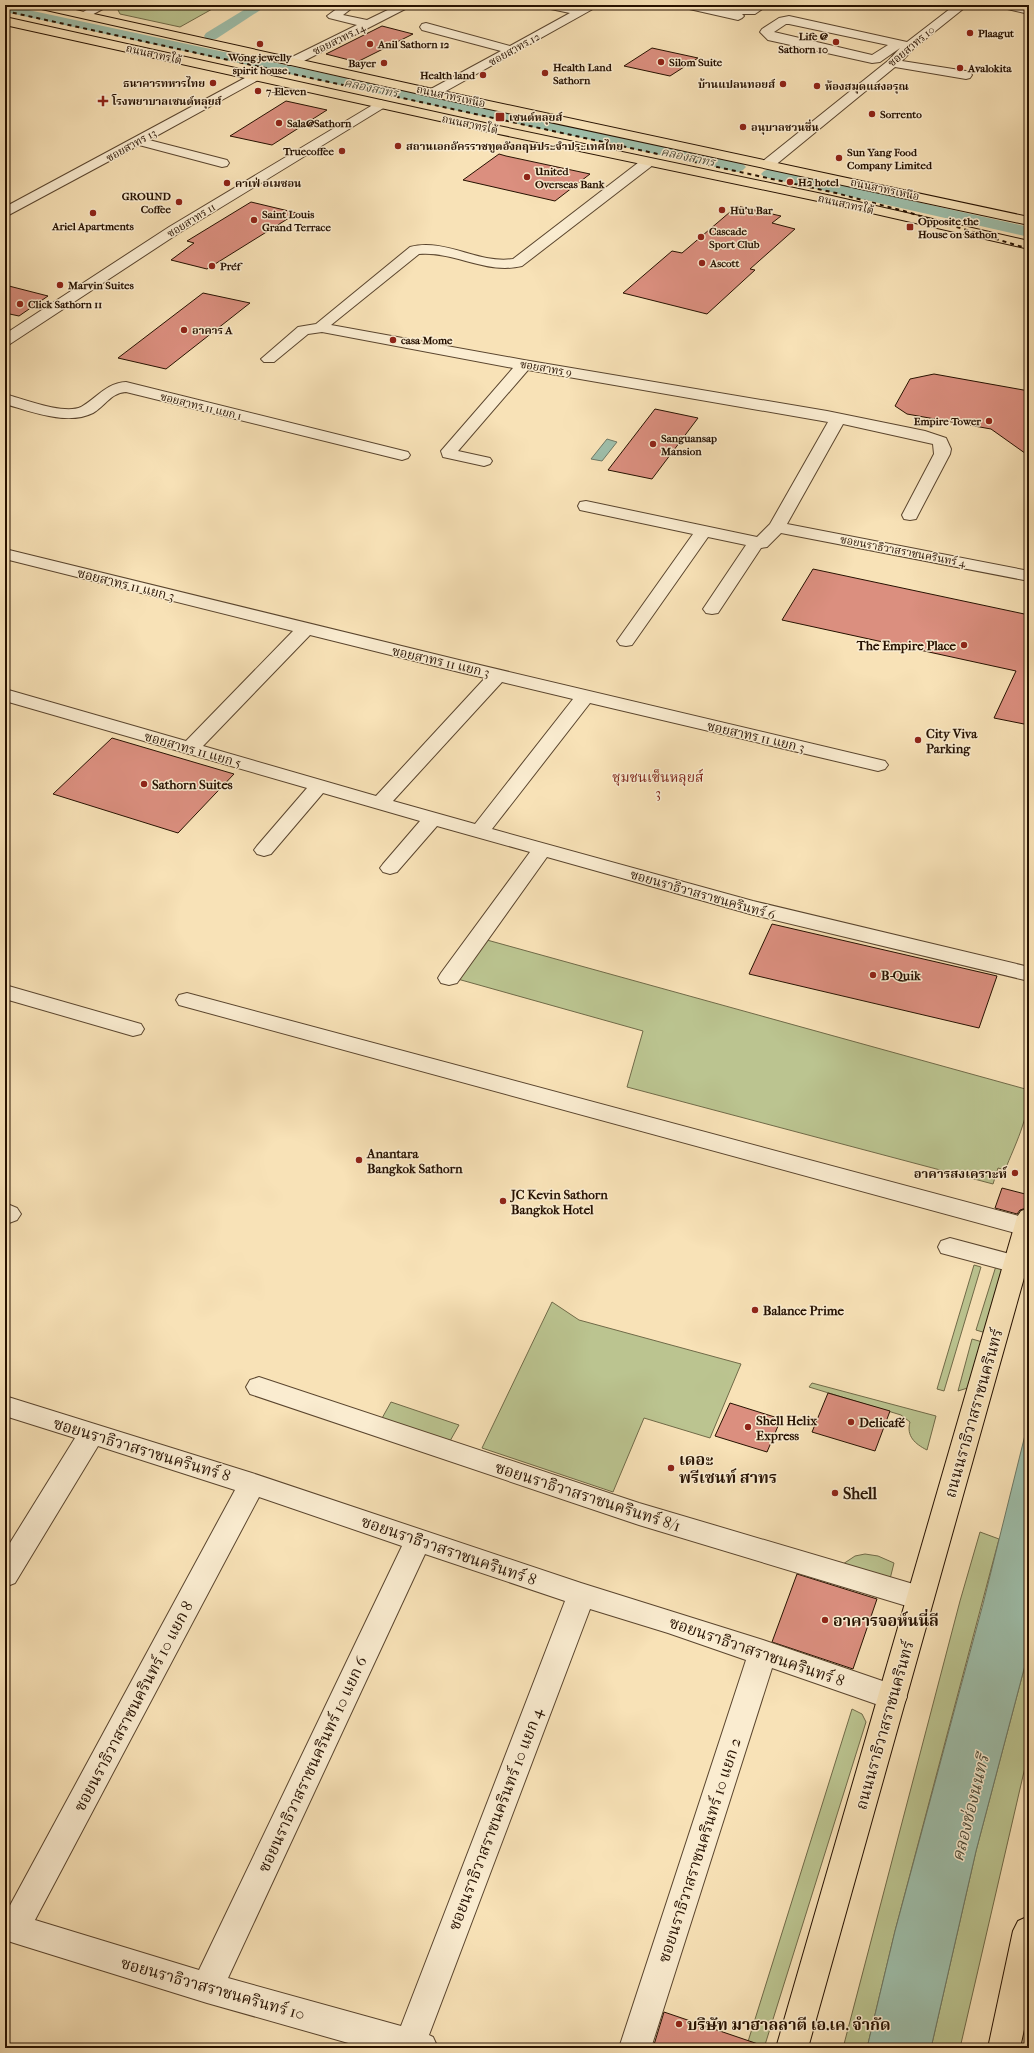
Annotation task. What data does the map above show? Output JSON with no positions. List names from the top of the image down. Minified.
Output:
{"streets":{"main road":["ถนนสาทรใต้","ถนนสาทรเหนือ","ถนนนราธิวาสราชนครินทร์"],"street":["ซอยสาทร 14","ซอยสาทร 10","ซอยสาทร 12","ซอยสาทร 13","ซอยสาทร 11","ซอยสาทร 9","ซอยสาทร 11 แยก 1","ซอยนราธิวาสราชนครินทร์ 4","ซอยสาทร 11 แยก 3","ซอยสาทร 11 แยก 5","ซอยนราธิวาสราชนครินทร์ 6","ซอยนราธิวาสราชนครินทร์ 8","ซอยนราธิวาสราชนครินทร์ 8/1","ซอยนราธิวาสราชนครินทร์ 10 แยก 8","ซอยนราธิวาสราชนครินทร์ 10 แยก 6","ซอยนราธิวาสราชนครินทร์ 10 แยก 4","ซอยนราธิวาสราชนครินทร์ 10 แยก 2","ซอยนราธิวาสราชนครินทร์ 10"]},"crossings":[["ซอยสาทร 14","ถนนสาทรเหนือ"],["ซอยสาทร 10","ถนนสาทรเหนือ"],["ซอยสาทร 12","ถนนสาทรเหนือ"],["ถนนสาทรใต้","ซอยสาทร 13"],["ถนนสาทรใต้","ซอยสาทร 11"],["ซอยสาทร 11 แยก 5","ซอยนราธิวาสราชนครินทร์ 6"],["ถนนนราธิวาสราชนครินทร์","ซอยนราธิวาสราชนครินทร์ 8"],["ถนนนราธิวาสราชนครินทร์","ซอยนราธิวาสราชนครินทร์ 8/1"],["ซอยนราธิวาสราชนครินทร์ 8","ซอยนราธิวาสราชนครินทร์ 10 แยก 8"],["ซอยนราธิวาสราชนครินทร์ 8","ซอยนราธิวาสราชนครินทร์ 10 แยก 6"],["ซอยนราธิวาสราชนครินทร์ 8","ซอยนราธิวาสราชนครินทร์ 10 แยก 4"],["ซอยนราธิวาสราชนครินทร์ 8","ซอยนราธิวาสราชนครินทร์ 10 แยก 2"],["ซอยนราธิวาสราชนครินทร์ 10 แยก 8","ซอยนราธิวาสราชนครินทร์ 10"],["ซอยนราธิวาสราชนครินทร์ 10 แยก 6","ซอยนราธิวาสราชนครินทร์ 10"],["ซอยนราธิวาสราชนครินทร์ 10 แยก 4","ซอยนราธิวาสราชนครินทร์ 10"]],"districts":["ชุมชนเซ็นหลุยส์ 3"],"water":["คลองสาทร","คลองช่องนนทรี"],"places":{"other":["Plaagut","Life @ Sathorn 10","Wong jewelly spirit house","Anil Sathorn 12","Silom Suite","Bayer","Avalokita","Health Land Sathorn","Health land","ธนาคารทหารไทย","บ้านแปลนทอยส์","ห้องสมุดแสงอรุณ","7-Eleven","Sorrento","Sala@Sathorn","อนุบาลชวนชื่น","สถานเอกอัครราชทูตอังกฤษประจำประเทศไทย","Truecoffee","Sun Yang Food Company Limited","United Overseas Bank","H2 hotel","คาเฟ่ อเมซอน","GROUND Coffee","Hu'u Bar","Ariel Apartments","Saint Louis Grand Terrace","Cascade Sport Club","Ascott","Préf","Marvin Suites","Click Sathorn 11","อาคาร A","casa Mome","Empire Tower","Sanguansap Mansion","The Empire Place","City Viva Parking","Sathorn Suites","B-Quik","Anantara Bangkok Sathorn","อาคารสงเคราะห์","JC Kevin Sathorn Bangkok Hotel","Balance Prime","Delicafé","Shell Helix Express","เดอะ พรีเซนท์ สาทร","Shell","อาคารจอห์นนี่ลี","บริษัท มาฮาลลาตี เอ.เค. จำกัด"],"health":["โรงพยาบาลเซนต์หลุยส์"],"transit":["เซนต์หลุยส์","Opposite the House on Sathon"]}}
